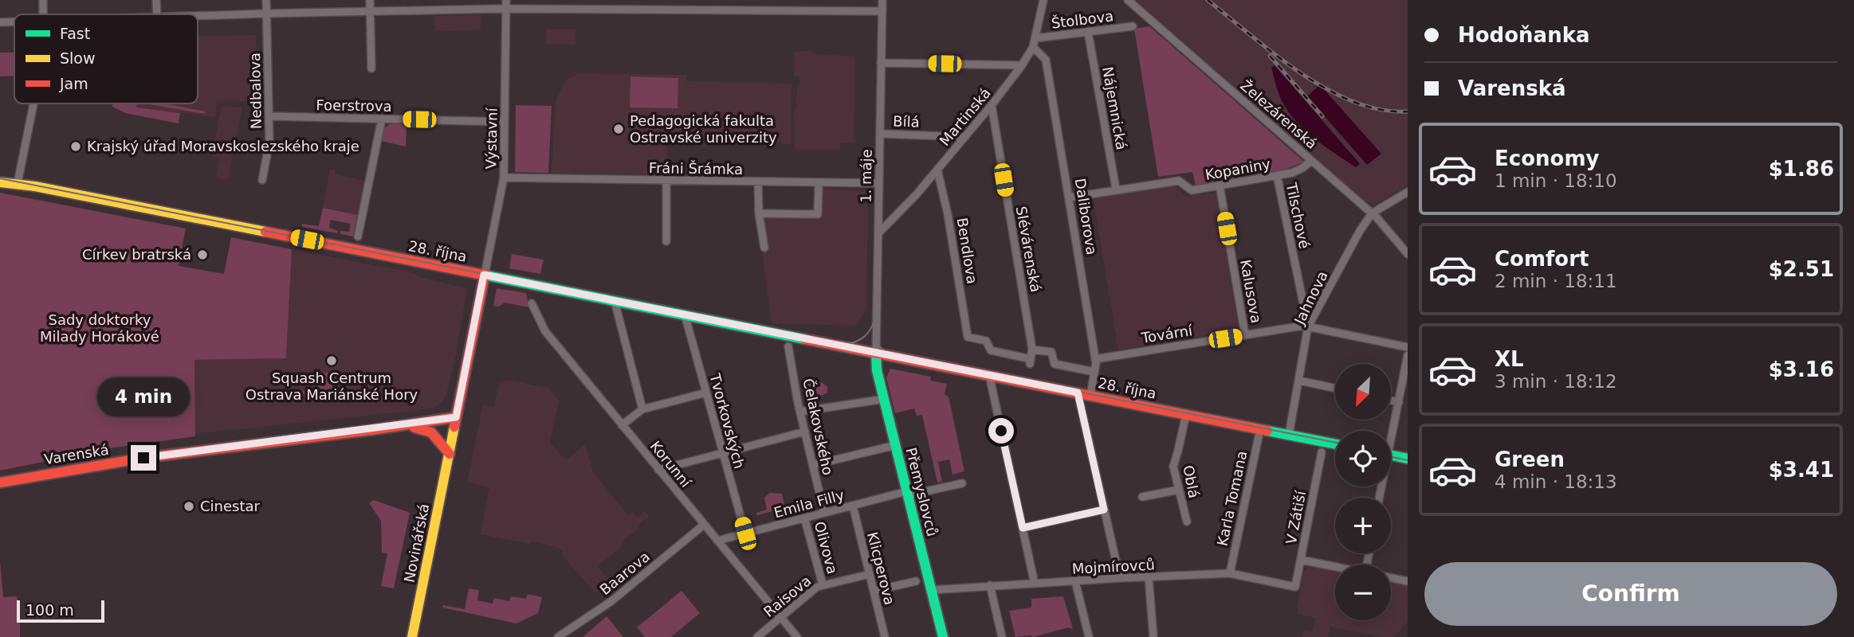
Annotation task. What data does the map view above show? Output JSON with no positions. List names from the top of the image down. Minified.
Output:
{"streets":{"main road":["28. října","Varenská","Přemyslovců","Novinářská"],"street":["Štolbova","Nedbalova","Foerstrova","Nájemnická","Železárenská","Martinská","Bílá","Výstavní","Fráni Šrámka","Kopaniny","1. máje","Tilschové","Daliborova","Slévárenská","Bendlova","Kalusova","Jahnova","Tovární","Tvorkovských","Čelakovského","Korunní","Oblá","Karla Tomana","Emila Filly","V Zátiší","Olivova","Mojmírovců","Klicperova","Baarova","Raisova"]},"crossings":[["Štolbova","Nájemnická"],["Štolbova","Martinská"],["Nedbalova","Foerstrova"],["Foerstrova","Výstavní"],["Nájemnická","Kopaniny"],["Železárenská","Kopaniny"],["Železárenská","Jahnova"],["Martinská","Bílá"],["Martinská","1. máje"],["Martinská","Daliborova"],["Martinská","Slévárenská"],["Martinská","Bendlova"],["Bílá","1. máje"],["Výstavní","Fráni Šrámka"],["Výstavní","28. října"],["Výstavní","Novinářská"],["Fráni Šrámka","1. máje"],["Kopaniny","Tilschové"],["Kopaniny","Daliborova"],["Kopaniny","Kalusova"],["1. máje","28. října"],["1. máje","Přemyslovců"],["Tilschové","Jahnova"],["Tilschové","Tovární"],["Daliborova","28. října"],["Daliborova","Tovární"],["Slévárenská","Bendlova"],["28. října","Jahnova"],["28. října","Tvorkovských"],["28. října","Oblá"],["28. října","Přemyslovců"],["28. října","Karla Tomana"],["28. října","Novinářská"],["Kalusova","Tovární"],["Jahnova","Tovární"],["Tvorkovských","Emila Filly"],["Čelakovského","Emila Filly"],["Varenská","Novinářská"],["Korunní","Emila Filly"],["Korunní","Baarova"],["Korunní","Raisova"],["Přemyslovců","Emila Filly"],["Přemyslovců","Mojmírovců"],["Karla Tomana","Mojmírovců"],["Emila Filly","Olivova"],["Emila Filly","Klicperova"],["V Zátiší","Mojmírovců"],["Olivova","Raisova"],["Klicperova","Raisova"]],"parks":["Sady doktorky Milady Horákové"],"places":["Pedagogická fakulta Ostravské univerzity","Krajský úřad Moravskoslezského kraje","Církev bratrská","Squash Centrum Ostrava Mariánské Hory","Cinestar"],"legend":["Fast","Slow","Jam"],"scale_bar":"100 m","north":"bottom left","page":{"banner":["Hodoňanka","Varenská"],"list":[{"name":"Economy","note":"1 min · 18:10","value":"$1.86"},{"name":"Comfort","note":"2 min · 18:11","value":"$2.51"},{"name":"XL","note":"3 min · 18:12","value":"$3.16"},{"name":"Green","note":"4 min · 18:13","value":"$3.41"}],"map_buttons":["+","−"],"bubble":"4 min","buttons":"Confirm","scale":"100 m"}}
